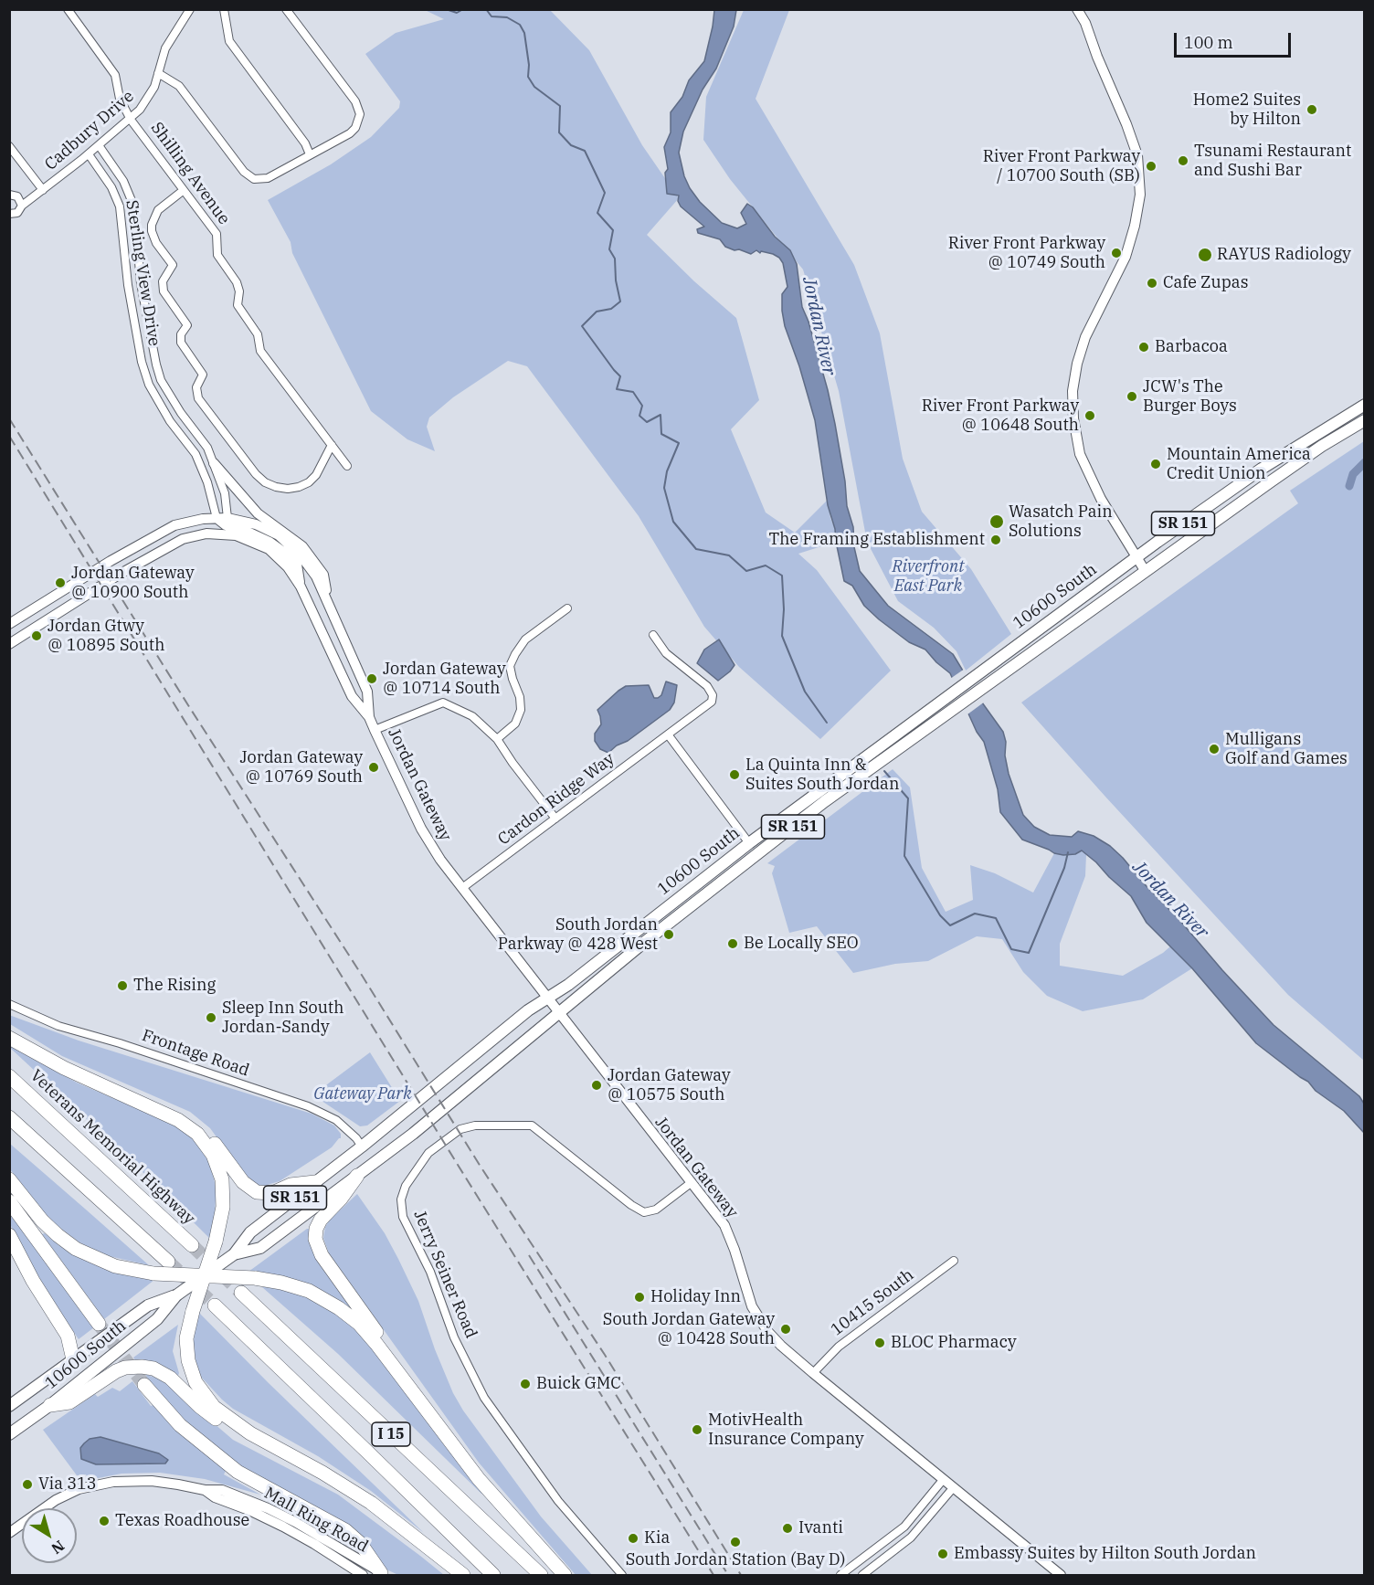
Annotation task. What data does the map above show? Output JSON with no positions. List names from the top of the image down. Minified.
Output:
{"streets":{"highway":["Veterans Memorial Highway","I 15"],"main road":["SR 151","10600 South","Jordan Gateway","Mall Ring Road"],"street":["Cadbury Drive","Shilling Avenue","Sterling View Drive","Cardon Ridge Way","Frontage Road","Jerry Seiner Road","10415 South"]},"crossings":[["Cadbury Drive","Shilling Avenue"],["Cadbury Drive","Sterling View Drive"],["Sterling View Drive","Jordan Gateway"],["10600 South","Jordan Gateway"],["10600 South","Frontage Road"],["Jordan Gateway","Cardon Ridge Way"],["Jordan Gateway","Jerry Seiner Road"],["Jordan Gateway","10415 South"]],"water":["Jordan River"],"parks":["Riverfront East Park","Gateway Park"],"places":["Home2 Suites by Hilton","Tsunami Restaurant and Sushi Bar","River Front Parkway / 10700 South (SB)","River Front Parkway @ 10749 South","RAYUS Radiology","Cafe Zupas","Barbacoa","JCW's The Burger Boys","River Front Parkway @ 10648 South","Mountain America Credit Union","Wasatch Pain Solutions","The Framing Establishment","Jordan Gateway @ 10900 South","Jordan Gtwy @ 10895 South","Jordan Gateway @ 10714 South","Mulligans Golf and Games","Jordan Gateway @ 10769 South","La Quinta Inn & Suites South Jordan","South Jordan Parkway @ 428 West","Be Locally SEO","The Rising","Sleep Inn South Jordan-Sandy","Jordan Gateway @ 10575 South","Holiday Inn","South Jordan Gateway @ 10428 South","BLOC Pharmacy","Buick GMC","MotivHealth Insurance Company","Via 313","Texas Roadhouse","Ivanti","Kia","South Jordan Station (Bay D)","Embassy Suites by Hilton South Jordan"],"scale_bar":"100 m","north":"bottom right"}
